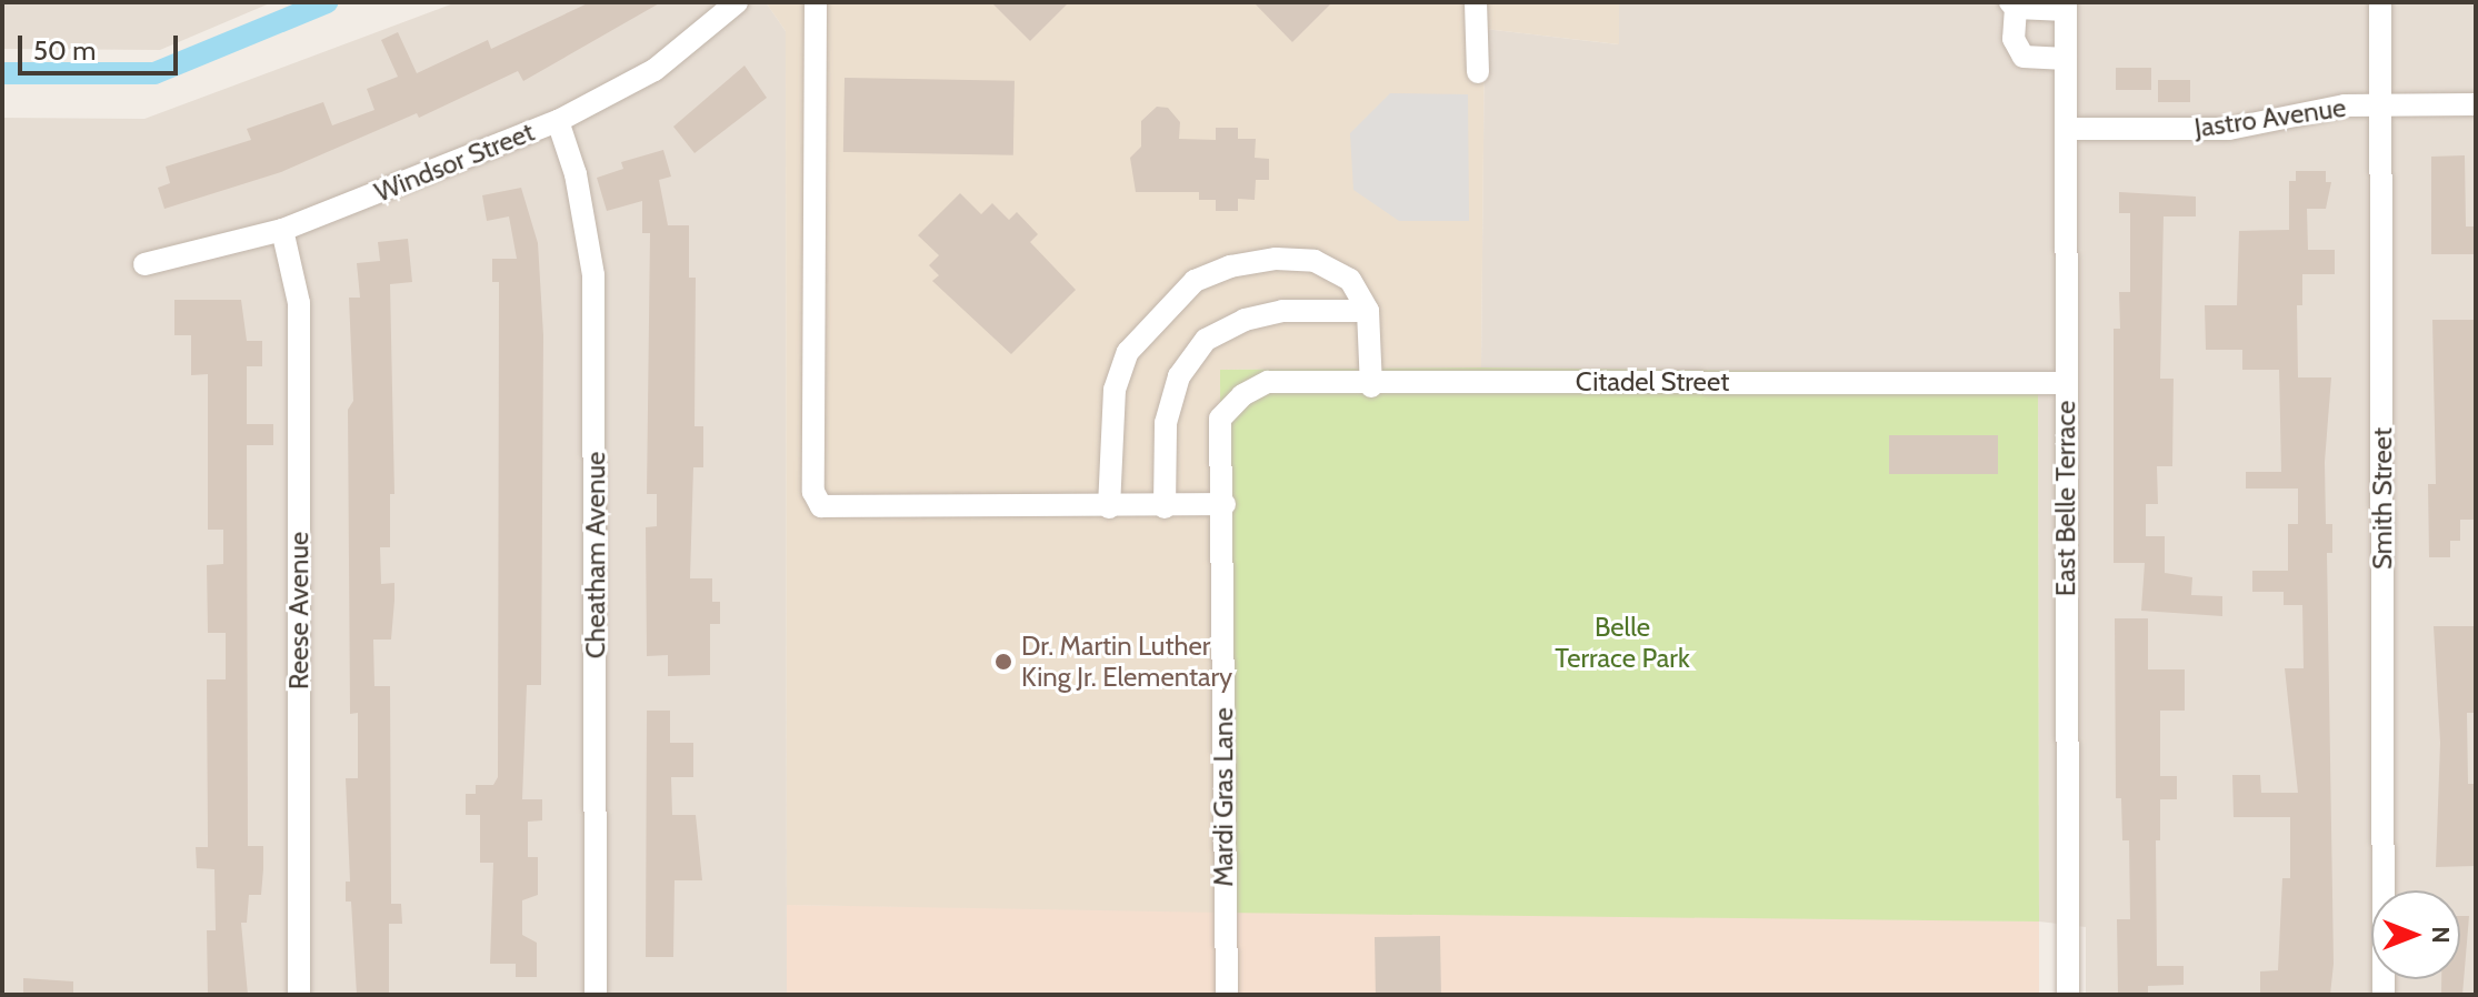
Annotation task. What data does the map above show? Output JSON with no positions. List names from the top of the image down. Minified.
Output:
{"streets":{"street":["Jastro Avenue","Windsor Street","Citadel Street","East Belle Terrace","Smith Street","Cheatham Avenue","Reese Avenue","Mardi Gras Lane"]},"crossings":[["Jastro Avenue","East Belle Terrace"],["Jastro Avenue","Smith Street"],["Windsor Street","Cheatham Avenue"],["Windsor Street","Reese Avenue"],["Citadel Street","East Belle Terrace"],["Citadel Street","Mardi Gras Lane"]],"parks":["Belle Terrace Park"],"places":["Dr. Martin Luther King Jr. Elementary"],"scale_bar":"50 m","north":"right"}
